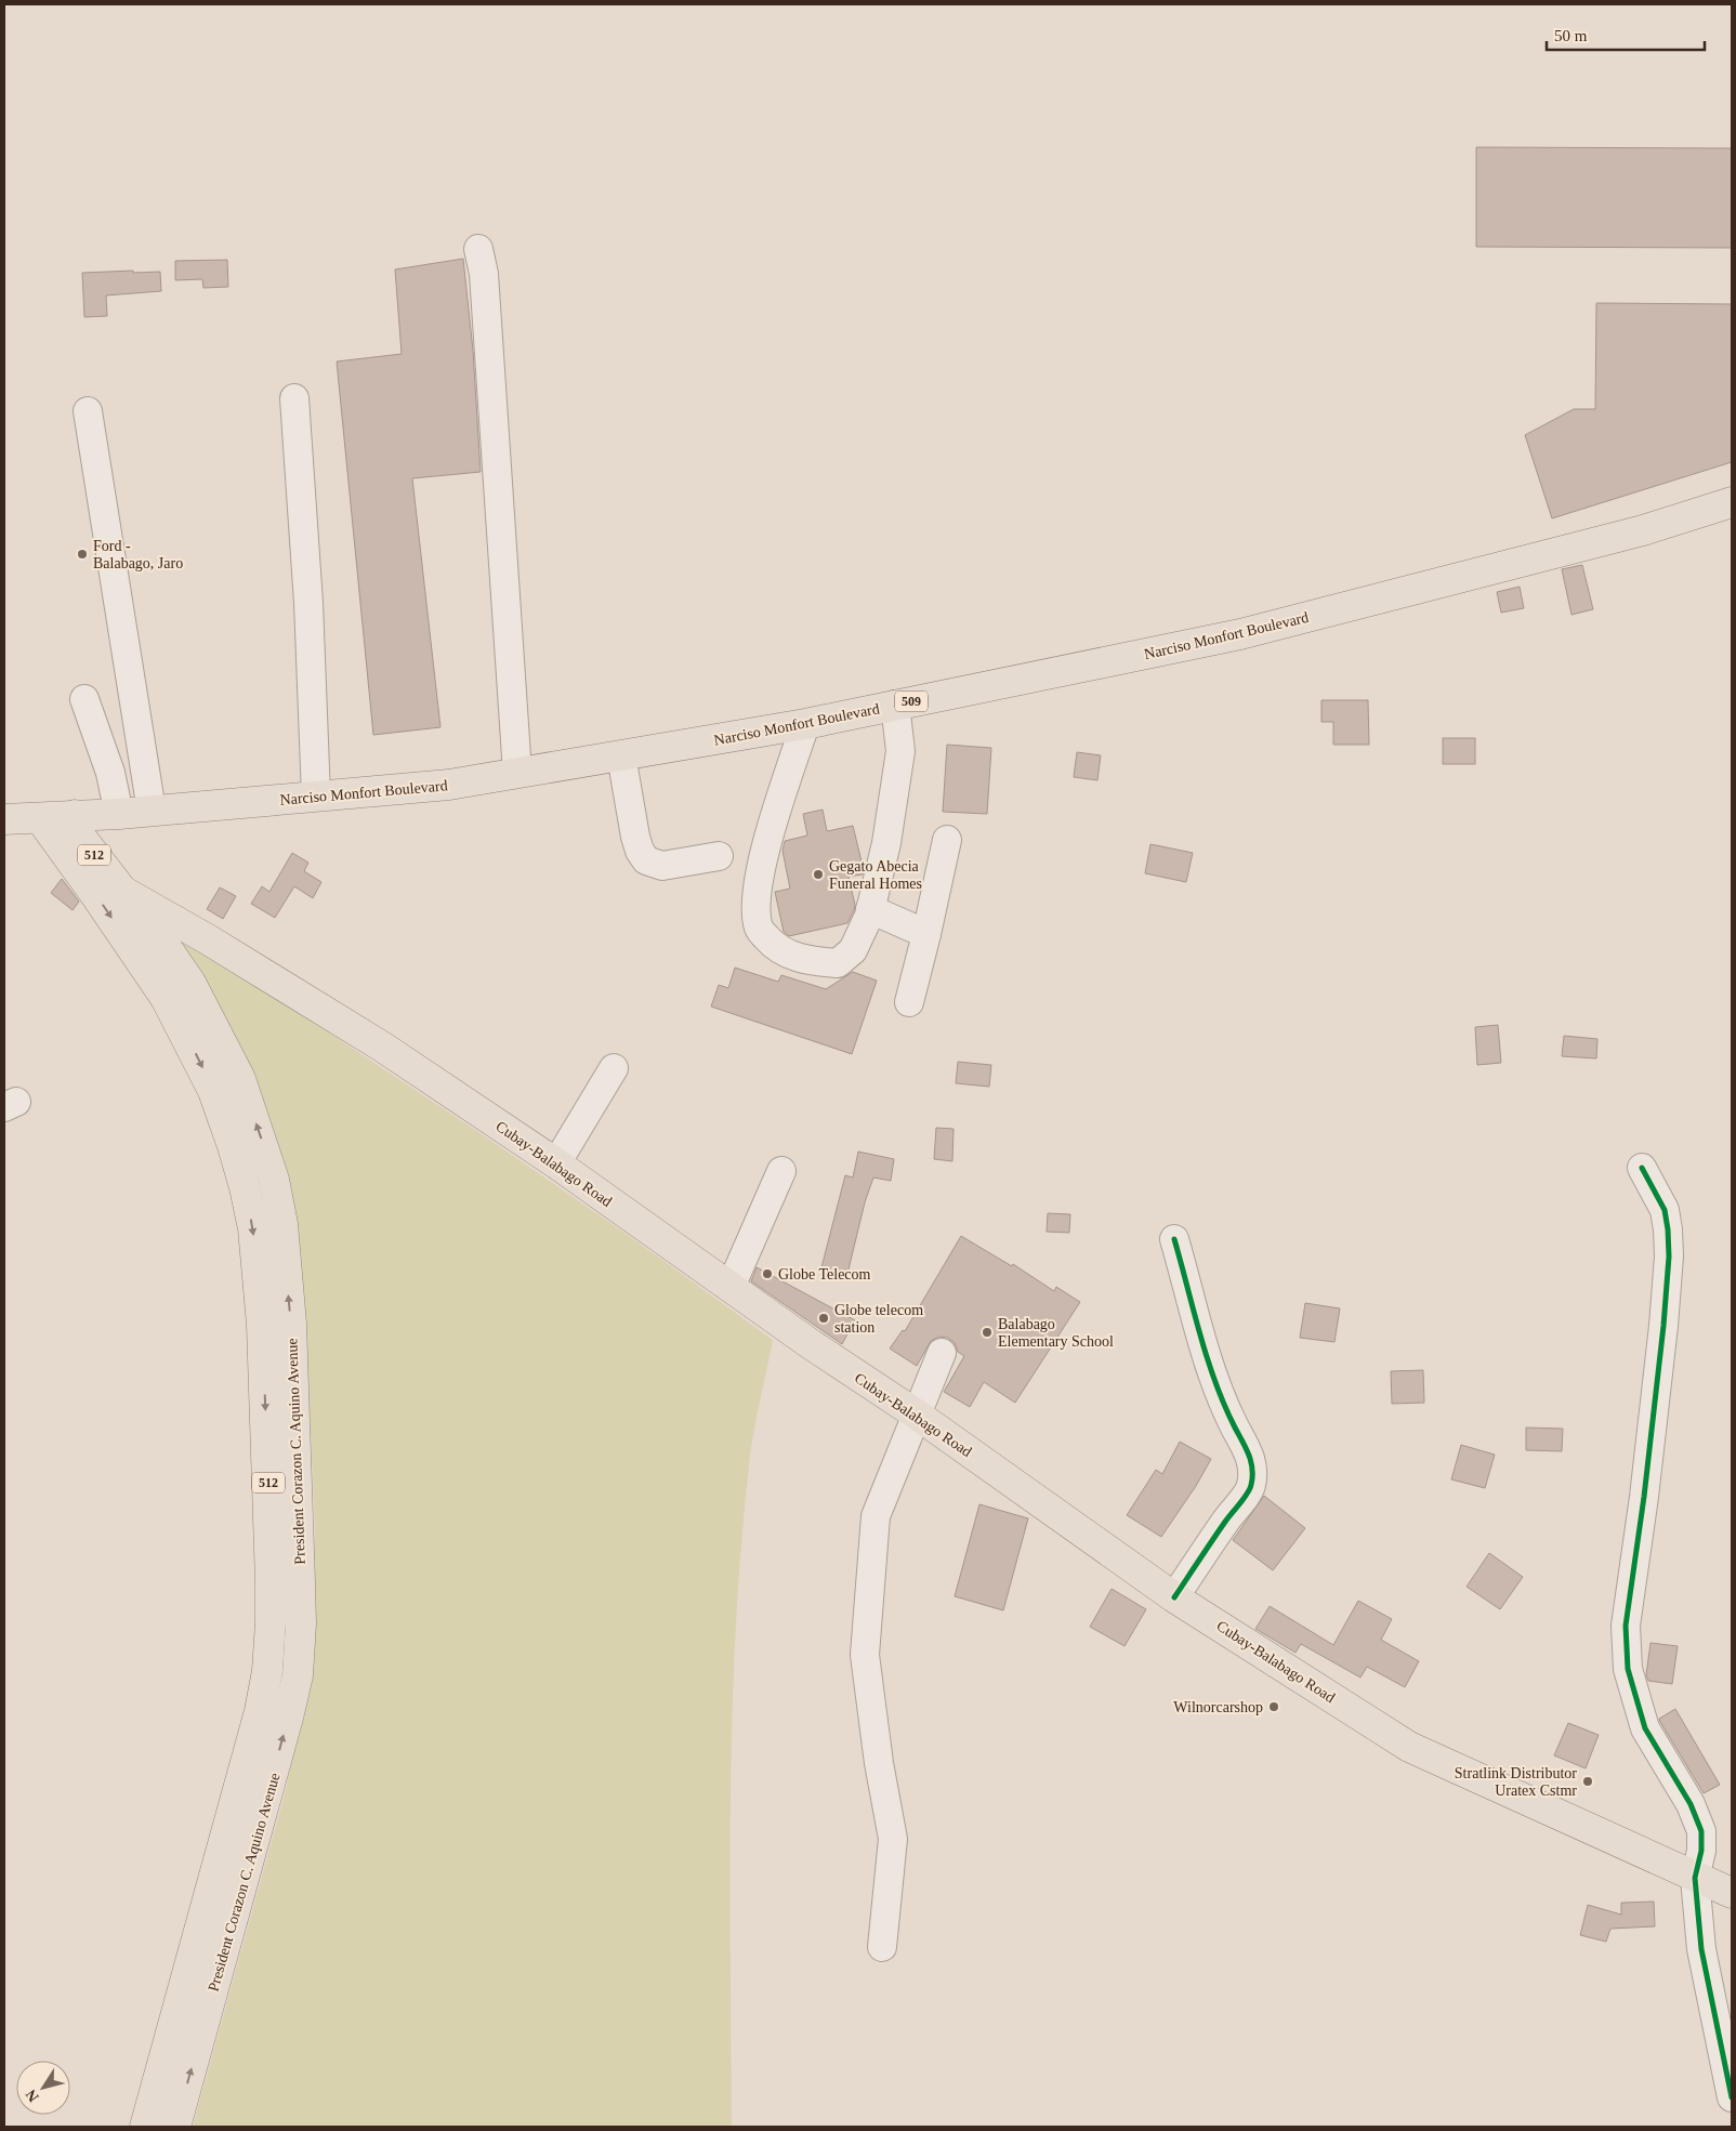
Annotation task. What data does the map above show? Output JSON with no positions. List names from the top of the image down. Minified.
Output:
{"streets":{"main road":["Narciso Monfort Boulevard","509","512","Cubay-Balabago Road","President Corazon C. Aquino Avenue"]},"crossings":[["Narciso Monfort Boulevard","President Corazon C. Aquino Avenue"],["Cubay-Balabago Road","President Corazon C. Aquino Avenue"]],"places":["Ford - Balabago, Jaro","Gegato Abecia Funeral Homes","Globe Telecom","Globe telecom station","Balabago Elementary School","Wilnorcarshop","Stratlink Distributor Uratex Cstmr"],"scale_bar":"50 m","north":"bottom left"}
